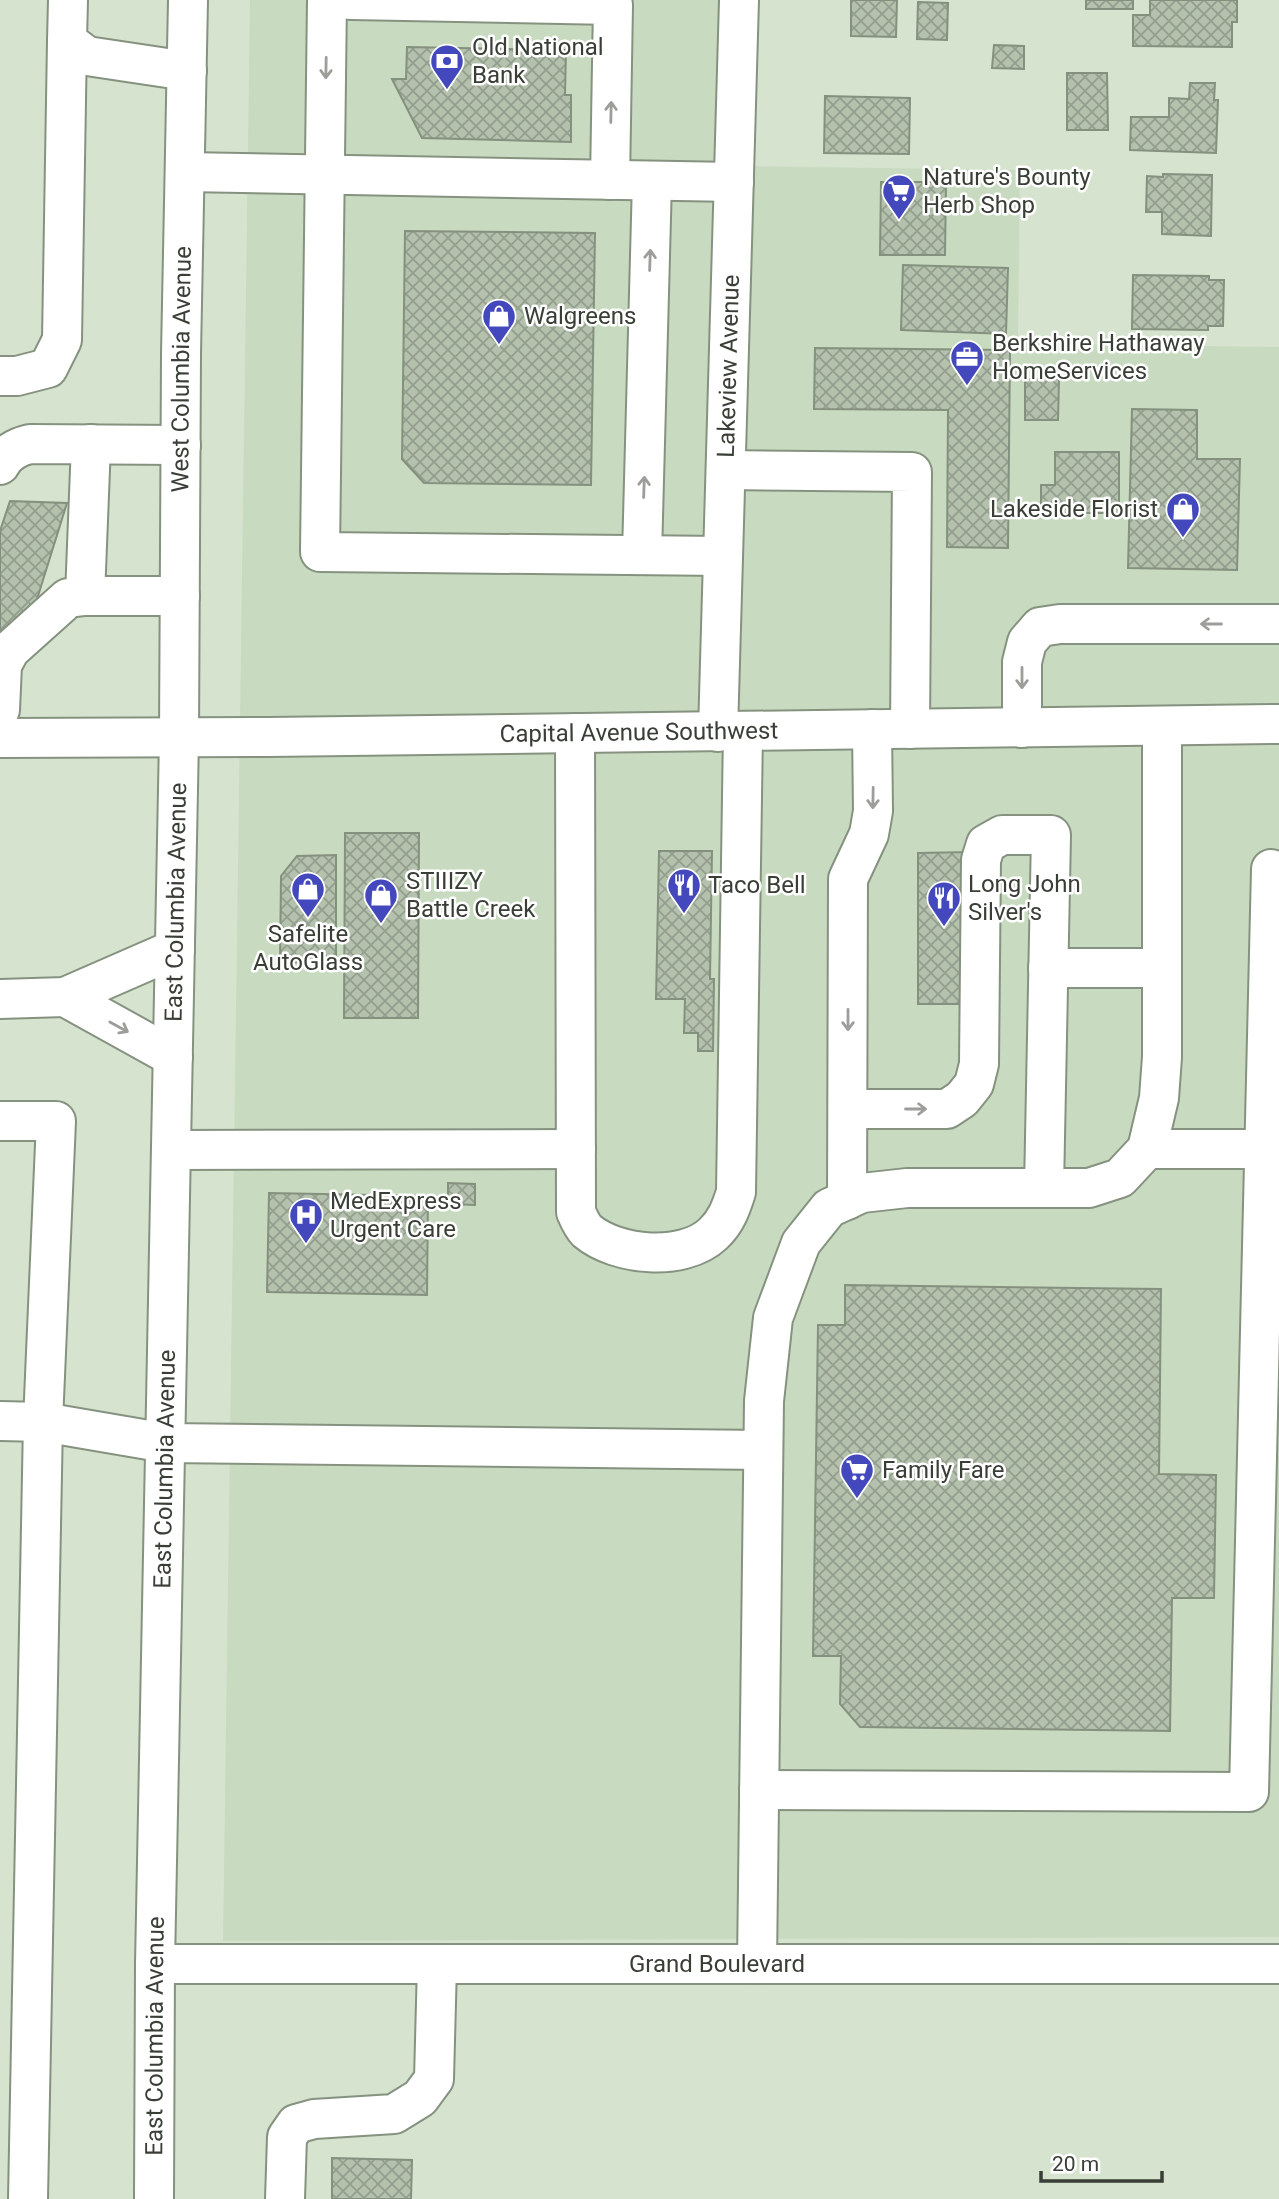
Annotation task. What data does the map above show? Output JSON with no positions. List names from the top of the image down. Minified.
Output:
{"streets":{"main road":["Lakeview Avenue","West Columbia Avenue","Capital Avenue Southwest","East Columbia Avenue","Grand Boulevard"]},"crossings":[["Lakeview Avenue","Capital Avenue Southwest"],["West Columbia Avenue","Capital Avenue Southwest"],["West Columbia Avenue","East Columbia Avenue"],["Capital Avenue Southwest","East Columbia Avenue"],["East Columbia Avenue","Grand Boulevard"]],"places":{"bank":["Old National Bank"],"supermarket":["Nature's Bounty Herb Shop","Family Fare"],"shop":["Walgreens","Lakeside Florist","Safelite AutoGlass","STIIIZY Battle Creek"],"office":["Berkshire Hathaway HomeServices"],"restaurant":["Taco Bell","Long John Silver's"],"hospital":["MedExpress Urgent Care"]},"scale_bar":"20 m"}
